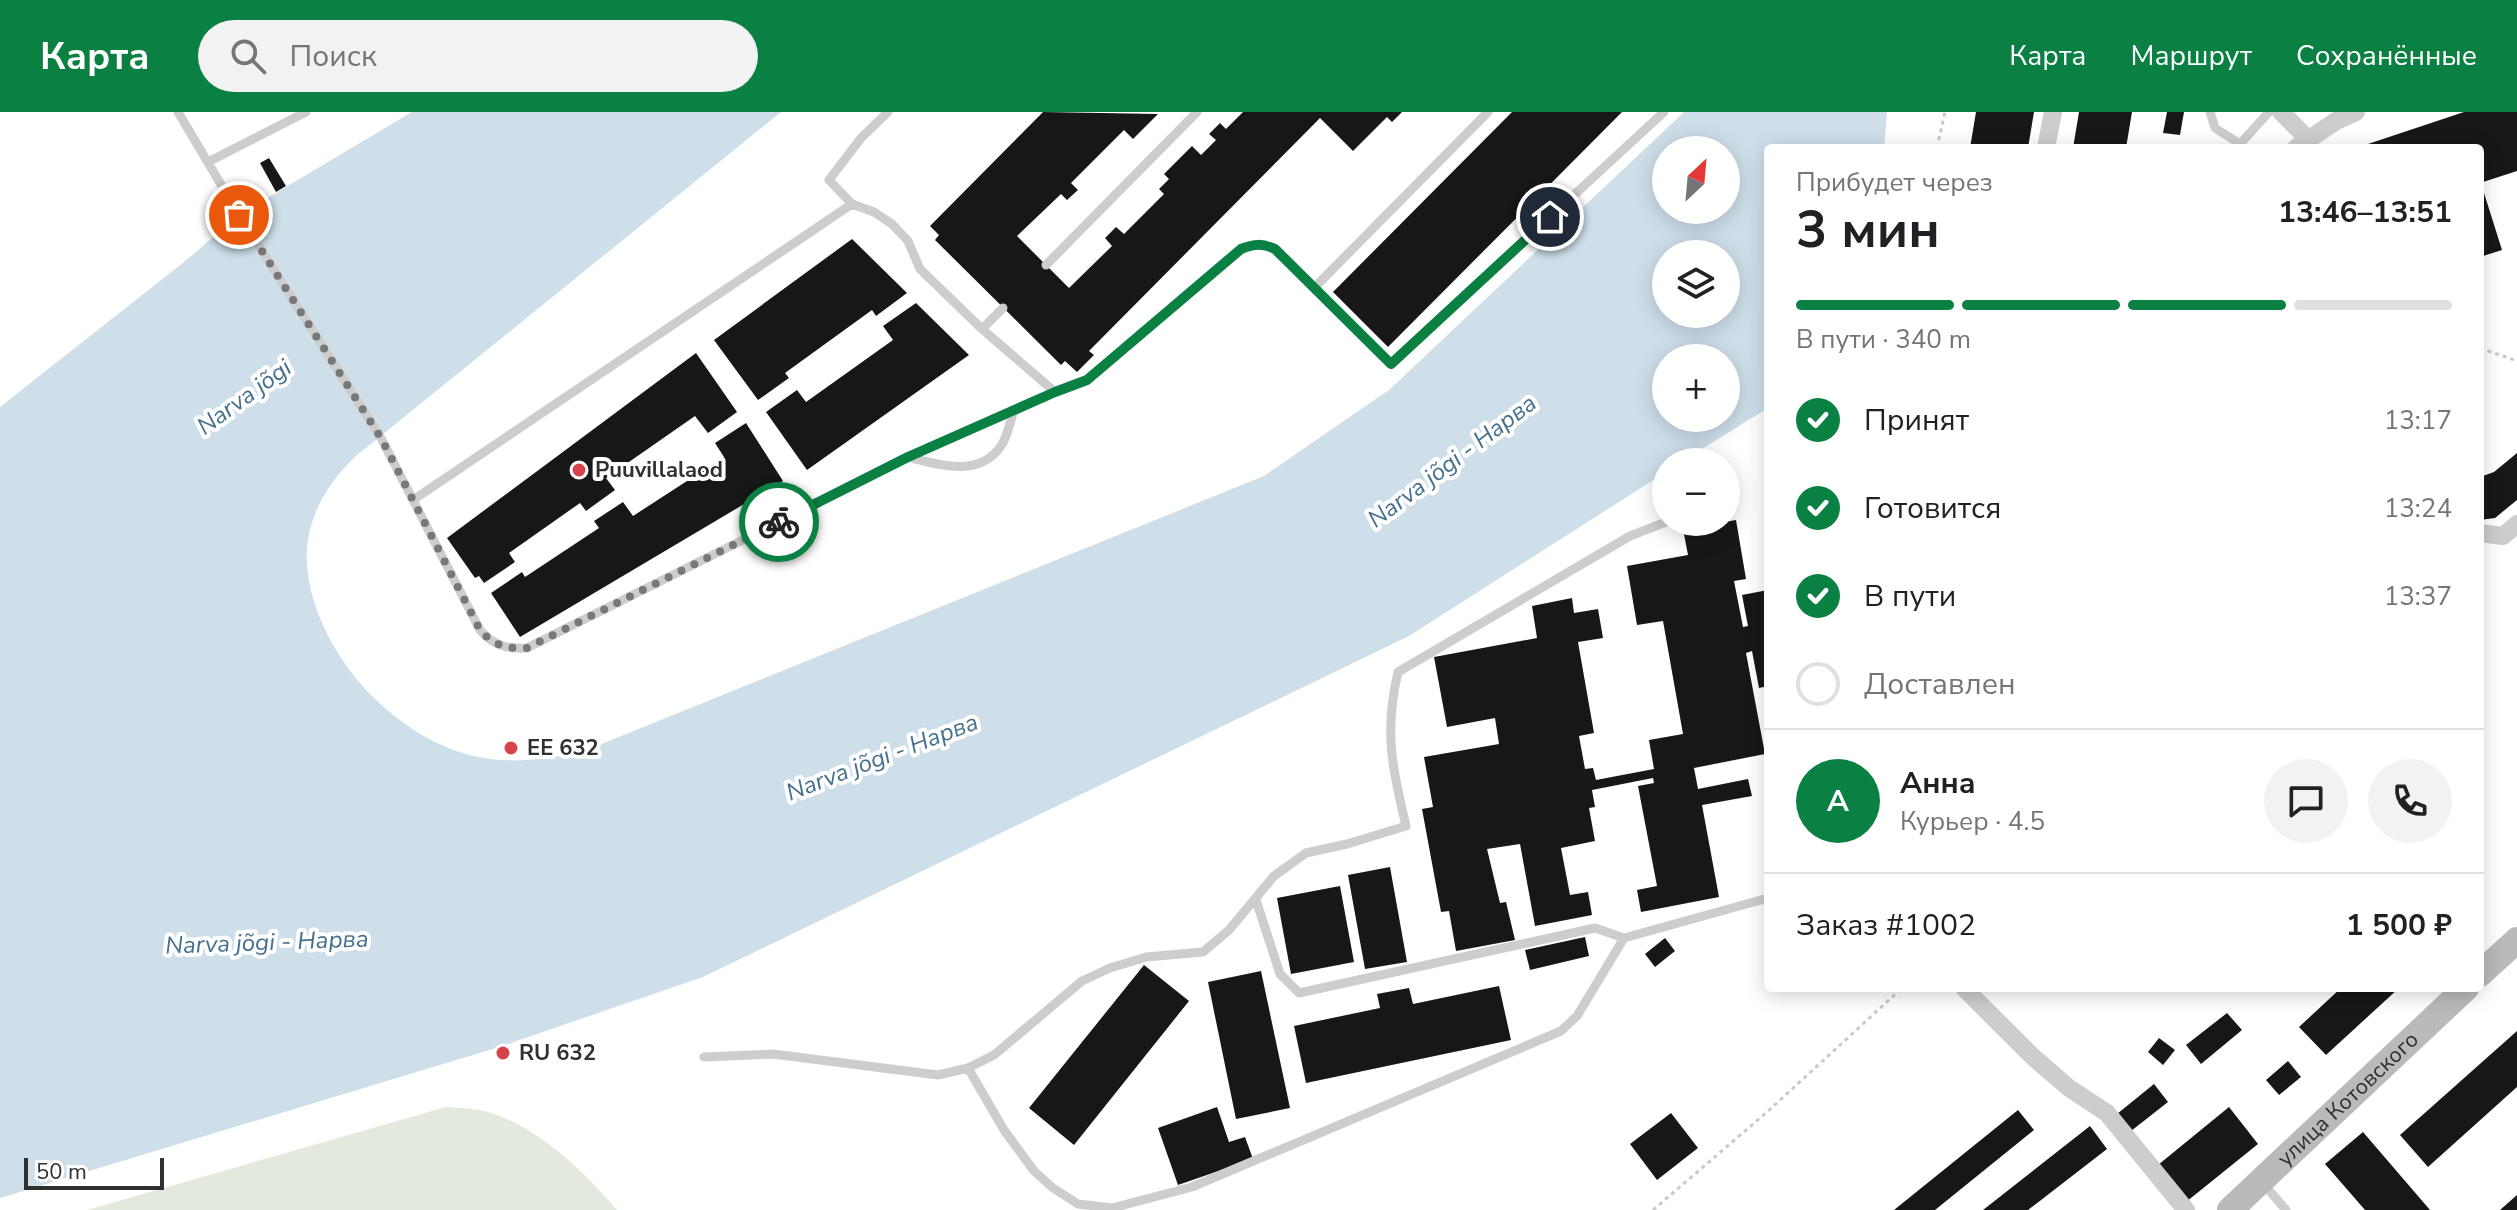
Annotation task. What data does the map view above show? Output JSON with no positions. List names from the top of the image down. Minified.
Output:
{"streets":{"street":["улица Котовского"]},"water":["Narva jõgi","Narva jõgi - Нарва"],"places":["Puuvillalaod","EE 632","RU 632"],"scale_bar":"50 m","north":"top right","page":{"header":"Карта","search":"Поиск","nav":["Карта","Маршрут","Сохранённые"],"map_buttons":["+","−"],"heading":["3 мин","Прибудет через","13:46–13:51"],"panel":["Анна","Курьер · 4.5","Заказ #1002","1 500 ₽"],"bar":"В пути · 340 m","list":[["Принят","13:17"],["Готовится","13:24"],["В пути","13:37"],"Доставлен"],"round":"А","scale":"50 m"}}
